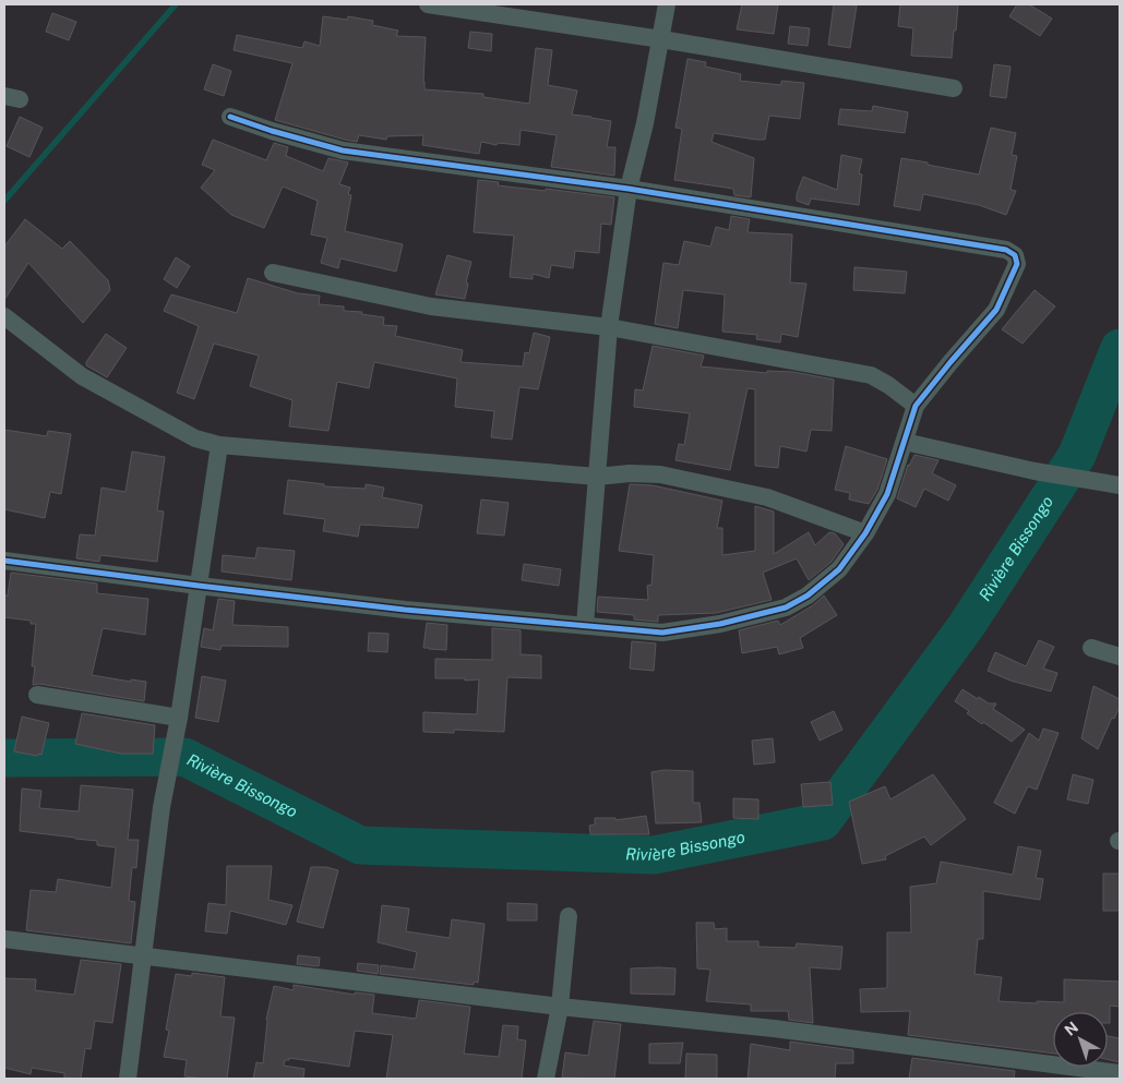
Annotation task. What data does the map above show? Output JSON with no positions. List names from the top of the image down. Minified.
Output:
{"water":["Rivière Bissongo"],"north":"top left"}
